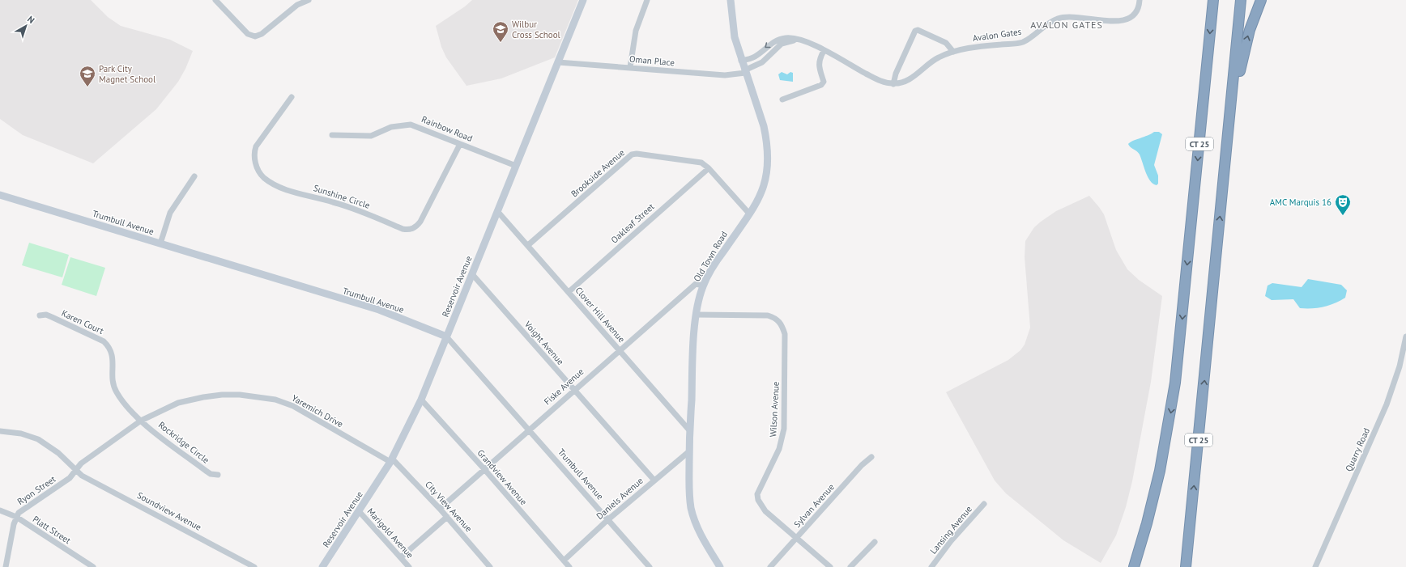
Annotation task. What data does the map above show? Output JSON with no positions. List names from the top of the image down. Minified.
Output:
{"streets":{"highway":["CT 25"],"main road":["Trumbull Avenue","Old Town Road","Reservoir Avenue"],"street":["Avalon Gates","Oman Place","Rainbow Road","Brookside Avenue","Sunshine Circle","Oakleaf Street","Clover Hill Avenue","Karen Court","Voight Avenue","Fiske Avenue","Wilson Avenue","Yaremich Drive","Rockridge Circle","Quarry Road","Grandview Avenue","Ryon Street","Daniels Avenue","Sylvan Avenue","City View Avenue","Soundview Avenue","Platt Street","Lansing Avenue","Marigold Avenue"]},"crossings":[["Oman Place","Old Town Road"],["Oman Place","Reservoir Avenue"],["Rainbow Road","Sunshine Circle"],["Rainbow Road","Reservoir Avenue"],["Brookside Avenue","Oakleaf Street"],["Brookside Avenue","Old Town Road"],["Brookside Avenue","Clover Hill Avenue"],["Trumbull Avenue","Reservoir Avenue"],["Trumbull Avenue","Fiske Avenue"],["Trumbull Avenue","Daniels Avenue"],["Oakleaf Street","Clover Hill Avenue"],["Old Town Road","Clover Hill Avenue"],["Old Town Road","Fiske Avenue"],["Old Town Road","Wilson Avenue"],["Old Town Road","Daniels Avenue"],["Reservoir Avenue","Clover Hill Avenue"],["Reservoir Avenue","Voight Avenue"],["Reservoir Avenue","Yaremich Drive"],["Reservoir Avenue","Grandview Avenue"],["Reservoir Avenue","City View Avenue"],["Reservoir Avenue","Marigold Avenue"],["Clover Hill Avenue","Fiske Avenue"],["Karen Court","Yaremich Drive"],["Karen Court","Rockridge Circle"],["Voight Avenue","Fiske Avenue"],["Voight Avenue","Daniels Avenue"],["Fiske Avenue","Grandview Avenue"],["Fiske Avenue","City View Avenue"],["Wilson Avenue","Sylvan Avenue"],["Yaremich Drive","Rockridge Circle"],["Yaremich Drive","Ryon Street"],["Yaremich Drive","City View Avenue"],["Yaremich Drive","Soundview Avenue"],["Grandview Avenue","Daniels Avenue"],["Ryon Street","Soundview Avenue"],["Ryon Street","Platt Street"]],"districts":["AVALON GATES"],"places":{"school or university":["Wilbur Cross School","Park City Magnet School"],"theatre":["AMC Marquis 16"]},"north":"top right"}
